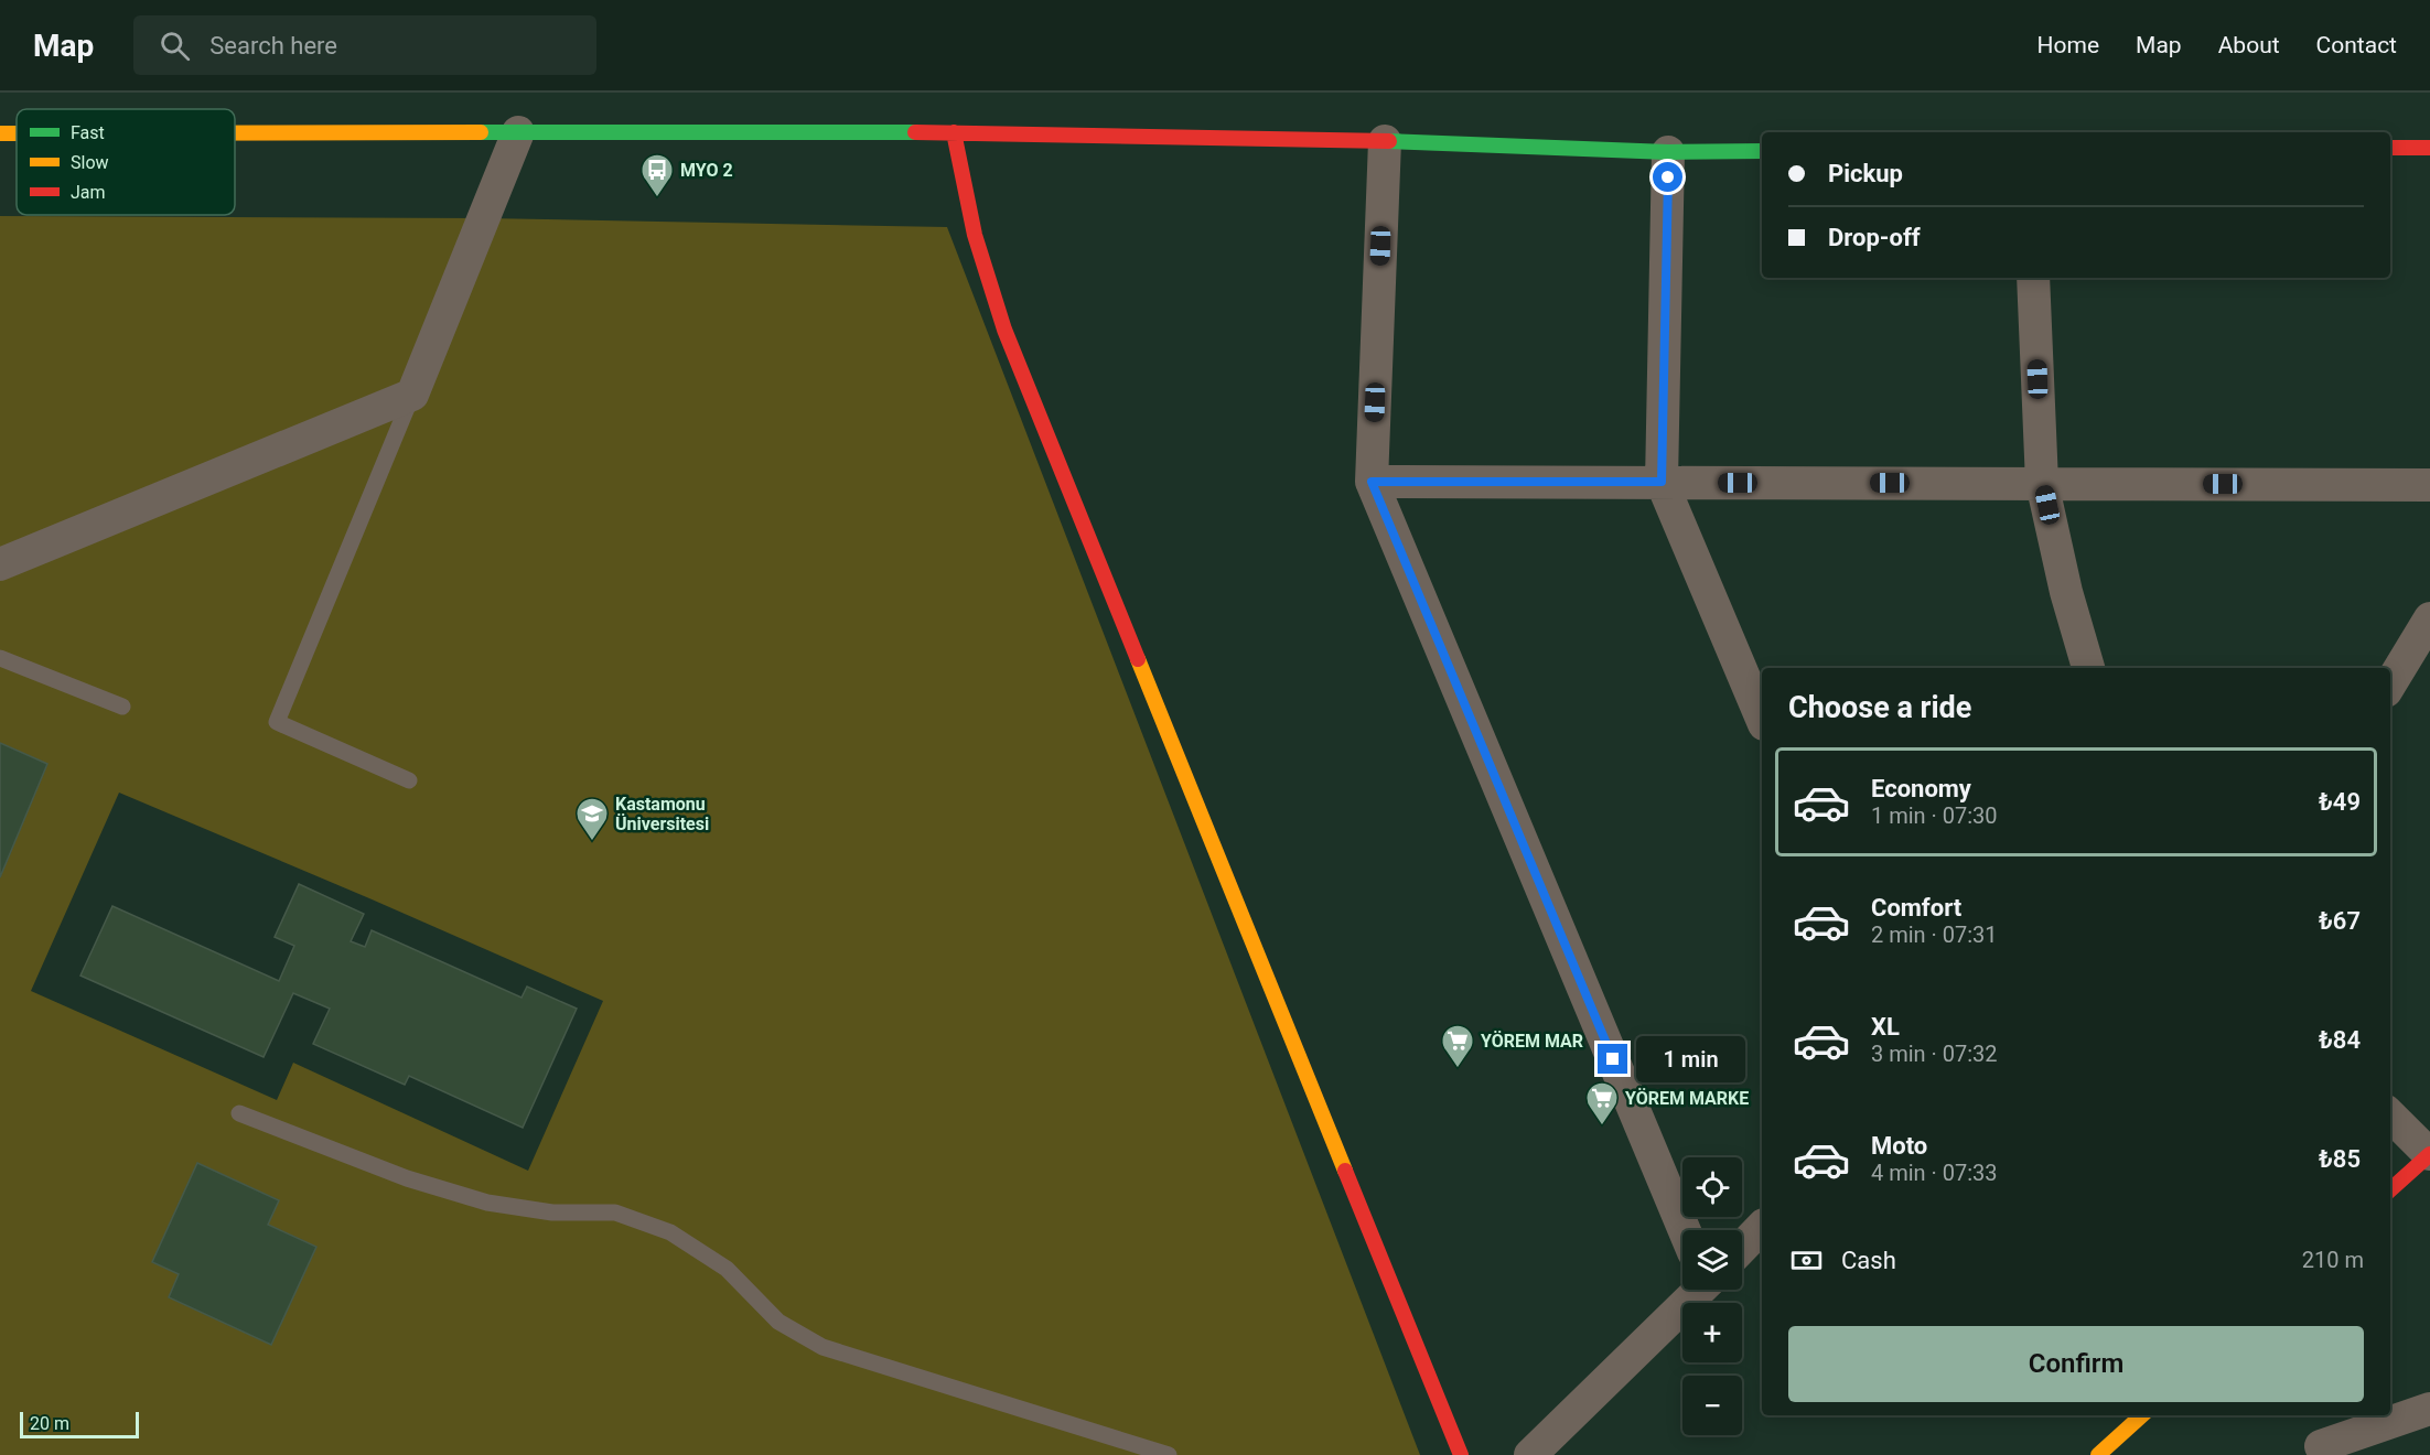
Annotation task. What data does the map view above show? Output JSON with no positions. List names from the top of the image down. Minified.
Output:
{"places":{"bus stop":["MYO 2"],"school or university":["Kastamonu Üniversitesi"],"supermarket":["YÖREM MAR","YÖREM MARKE"]},"legend":["Fast","Slow","Jam"],"scale_bar":"20 m","page":{"header":"Map","search":"Search here","nav":["Home","Map","About","Contact"],"banner":["Pickup","Drop-off"],"heading":"Choose a ride","list":[{"name":"Economy","note":"1 min · 07:30","value":"₺49"},{"name":"Comfort","note":"2 min · 07:31","value":"₺67"},{"name":"XL","note":"3 min · 07:32","value":"₺84"},{"name":"Moto","note":"4 min · 07:33","value":"₺85"}],"bubble":"1 min","map_buttons":["+","−"],"pay":["Cash","210 m"],"buttons":"Confirm","scale":"20 m"}}
